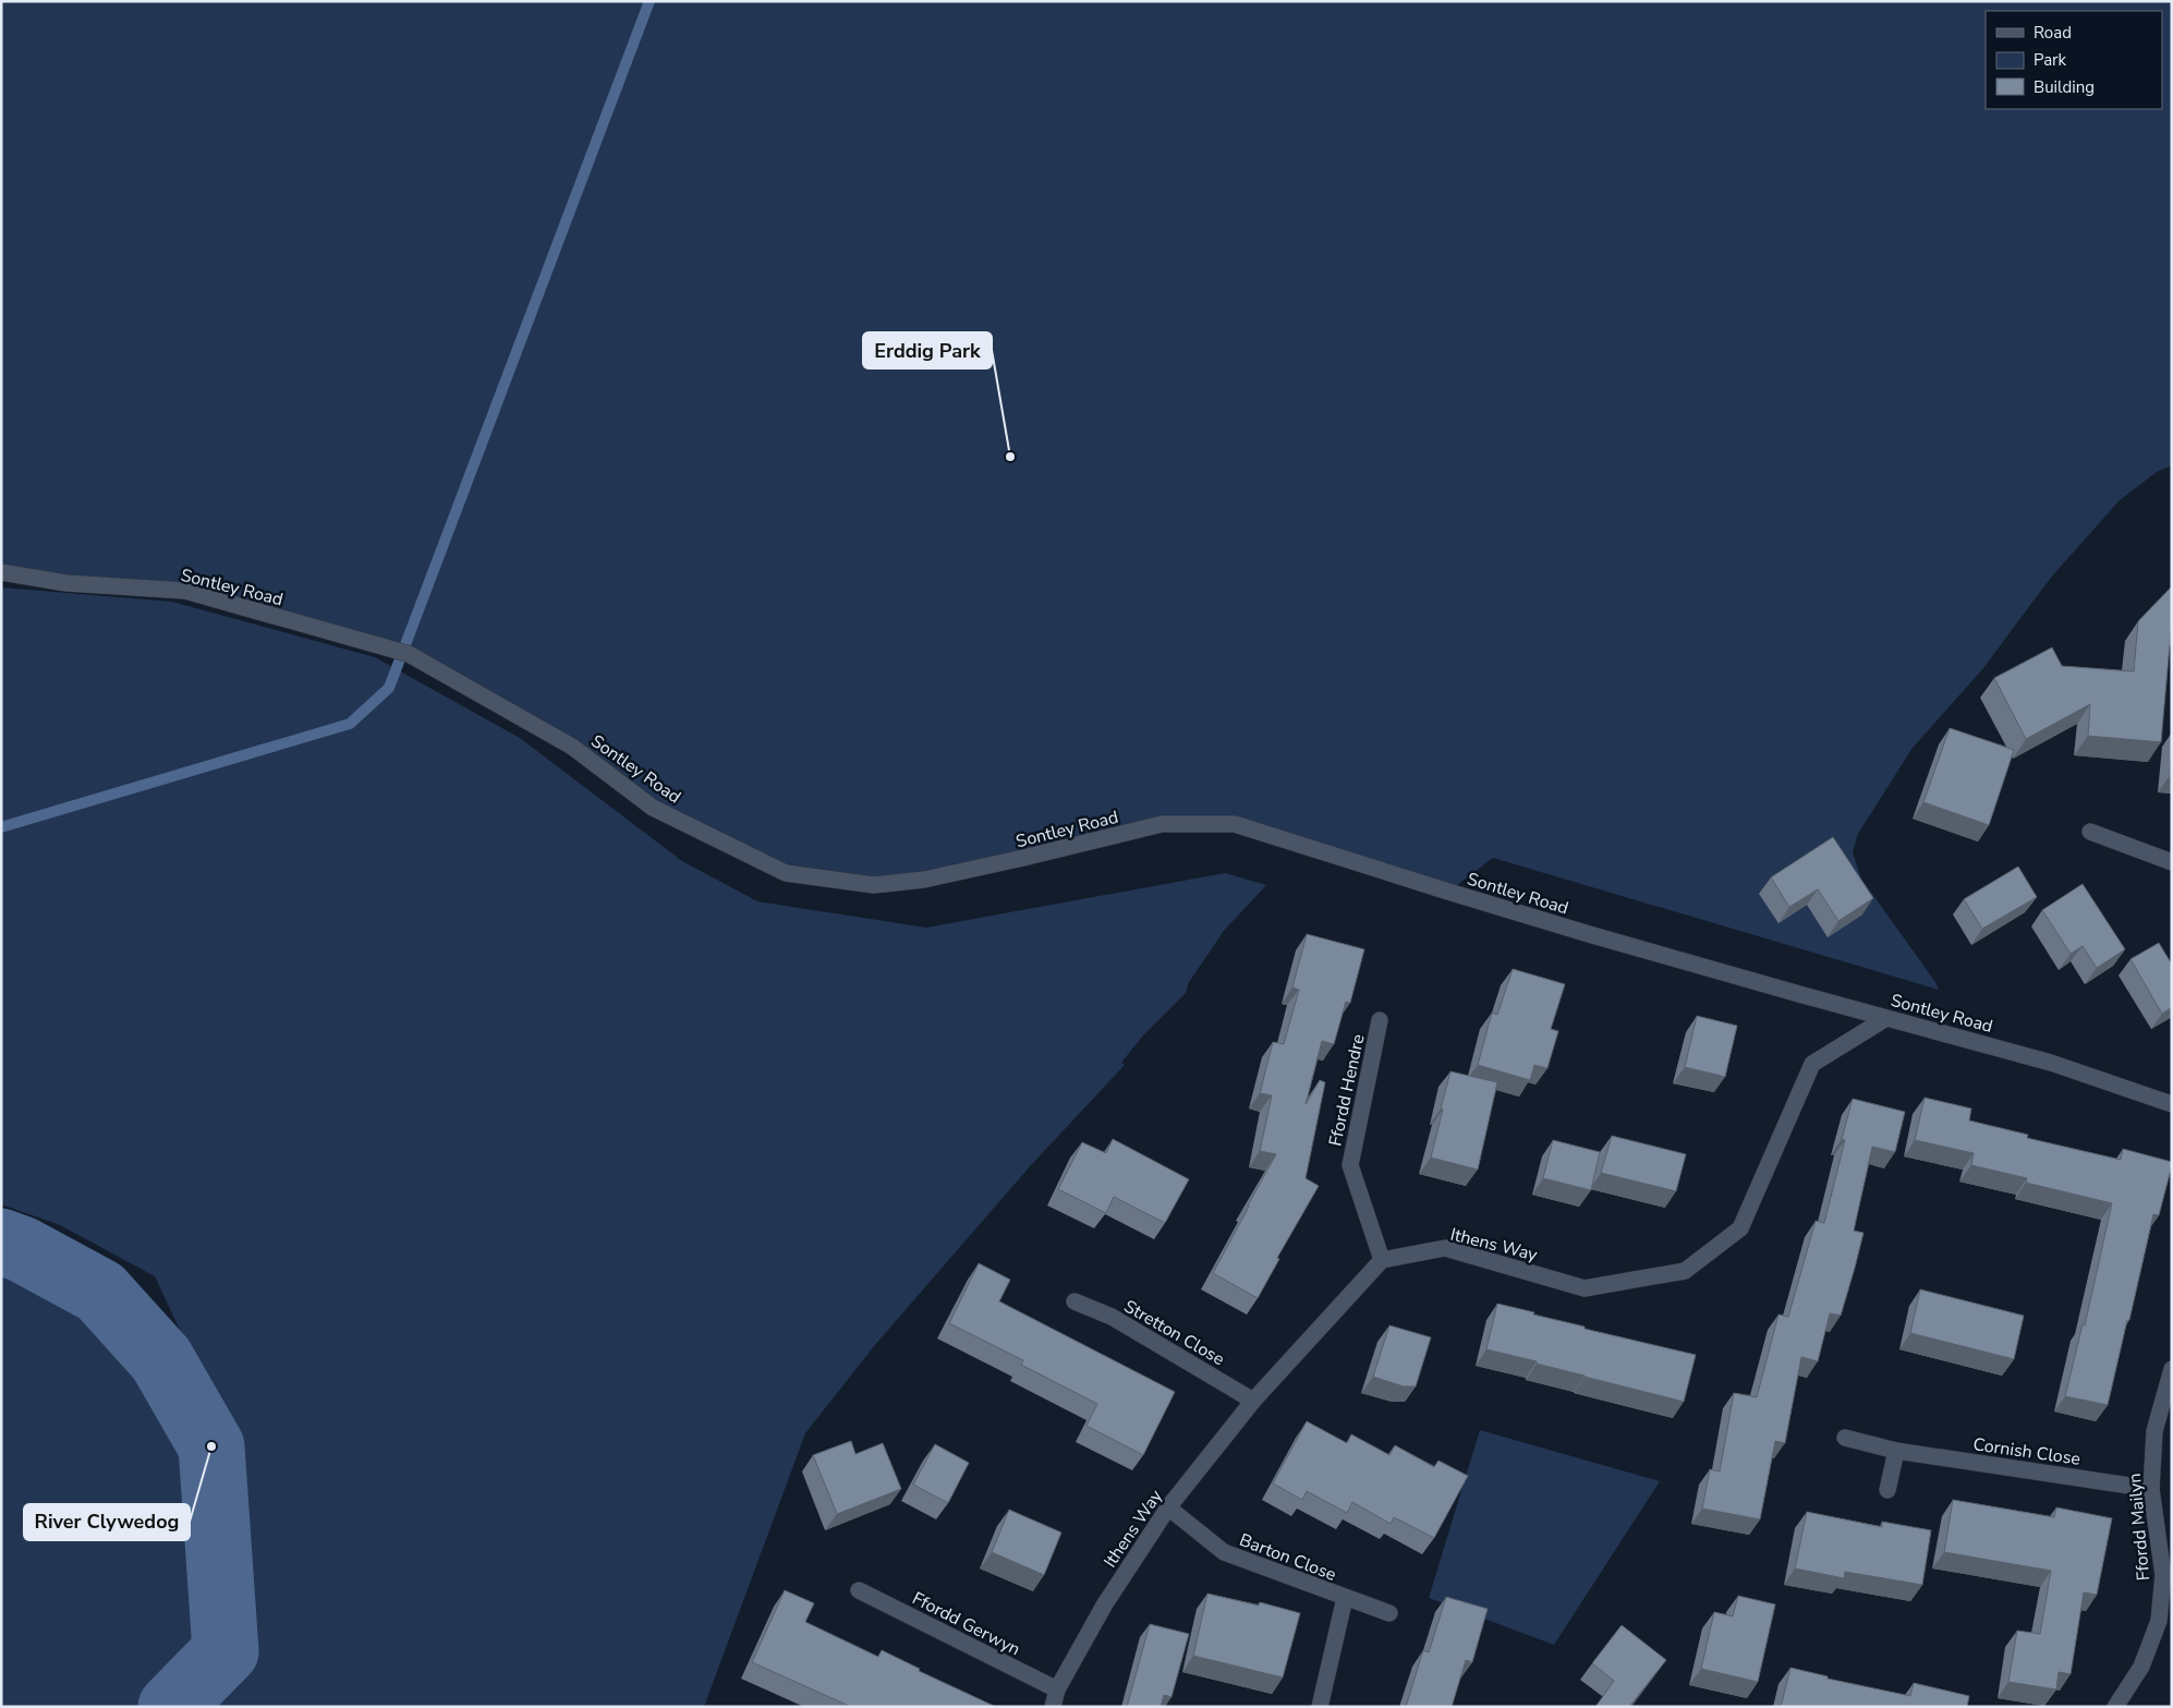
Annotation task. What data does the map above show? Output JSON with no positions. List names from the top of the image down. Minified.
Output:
{"streets":{"street":["Sontley Road","Ffordd Hendre","Ithens Way","Stretton Close","Cornish Close","Ffordd Mailyn","Barton Close","Ffordd Gerwyn"]},"crossings":[["Sontley Road","Ithens Way"],["Ffordd Hendre","Ithens Way"],["Ithens Way","Stretton Close"],["Ithens Way","Barton Close"],["Ithens Way","Ffordd Gerwyn"],["Cornish Close","Ffordd Mailyn"]],"places":["Erddig Park","River Clywedog"],"legend":["Road","Park","Building"]}
